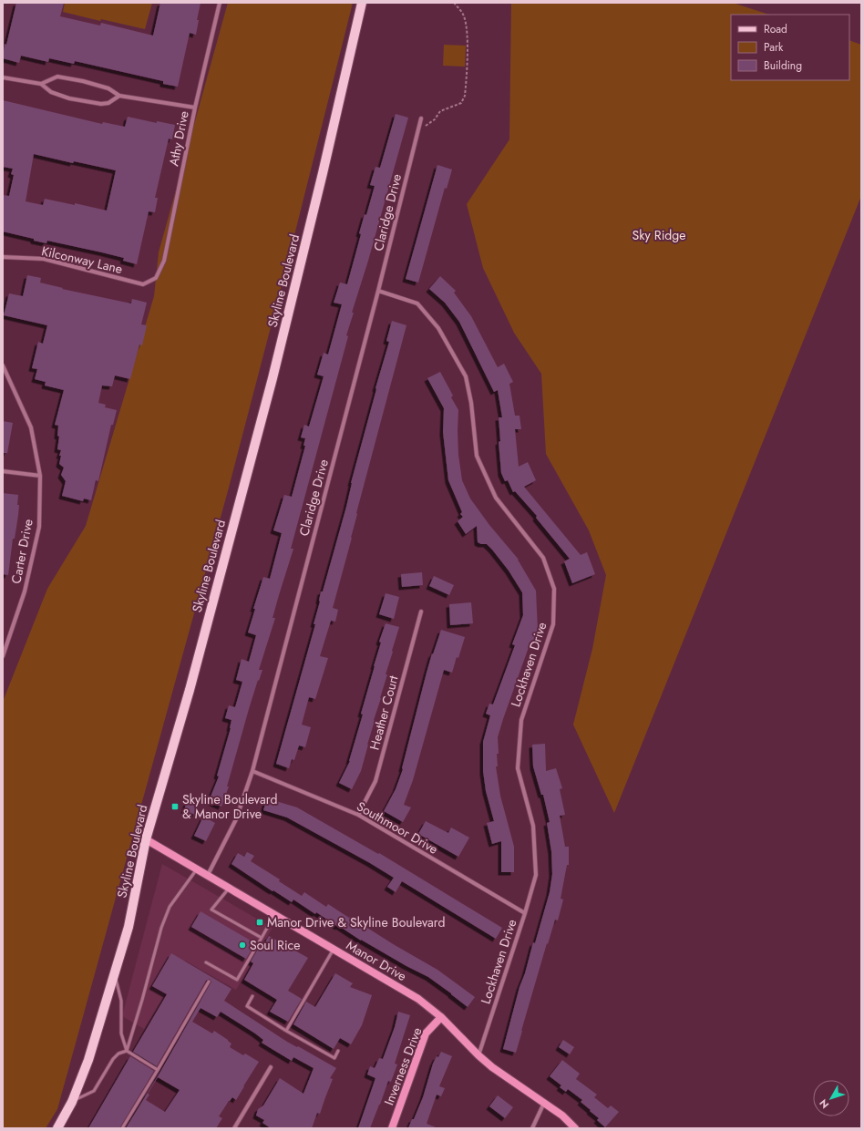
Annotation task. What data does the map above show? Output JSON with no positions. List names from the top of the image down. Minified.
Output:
{"streets":{"main road":["Skyline Boulevard"],"street":["Athy Drive","Claridge Drive","Kilconway Lane","Carter Drive","Lockhaven Drive","Heather Court","Southmoor Drive","Manor Drive","Inverness Drive"]},"crossings":[["Athy Drive","Kilconway Lane"],["Claridge Drive","Lockhaven Drive"],["Claridge Drive","Southmoor Drive"],["Claridge Drive","Manor Drive"],["Skyline Boulevard","Manor Drive"],["Lockhaven Drive","Southmoor Drive"],["Lockhaven Drive","Manor Drive"],["Heather Court","Southmoor Drive"],["Manor Drive","Inverness Drive"]],"parks":["Sky Ridge"],"places":{"transit":["Skyline Boulevard & Manor Drive","Manor Drive & Skyline Boulevard"],"other":["Soul Rice"]},"legend":["Road","Park","Building"],"north":"bottom left"}
